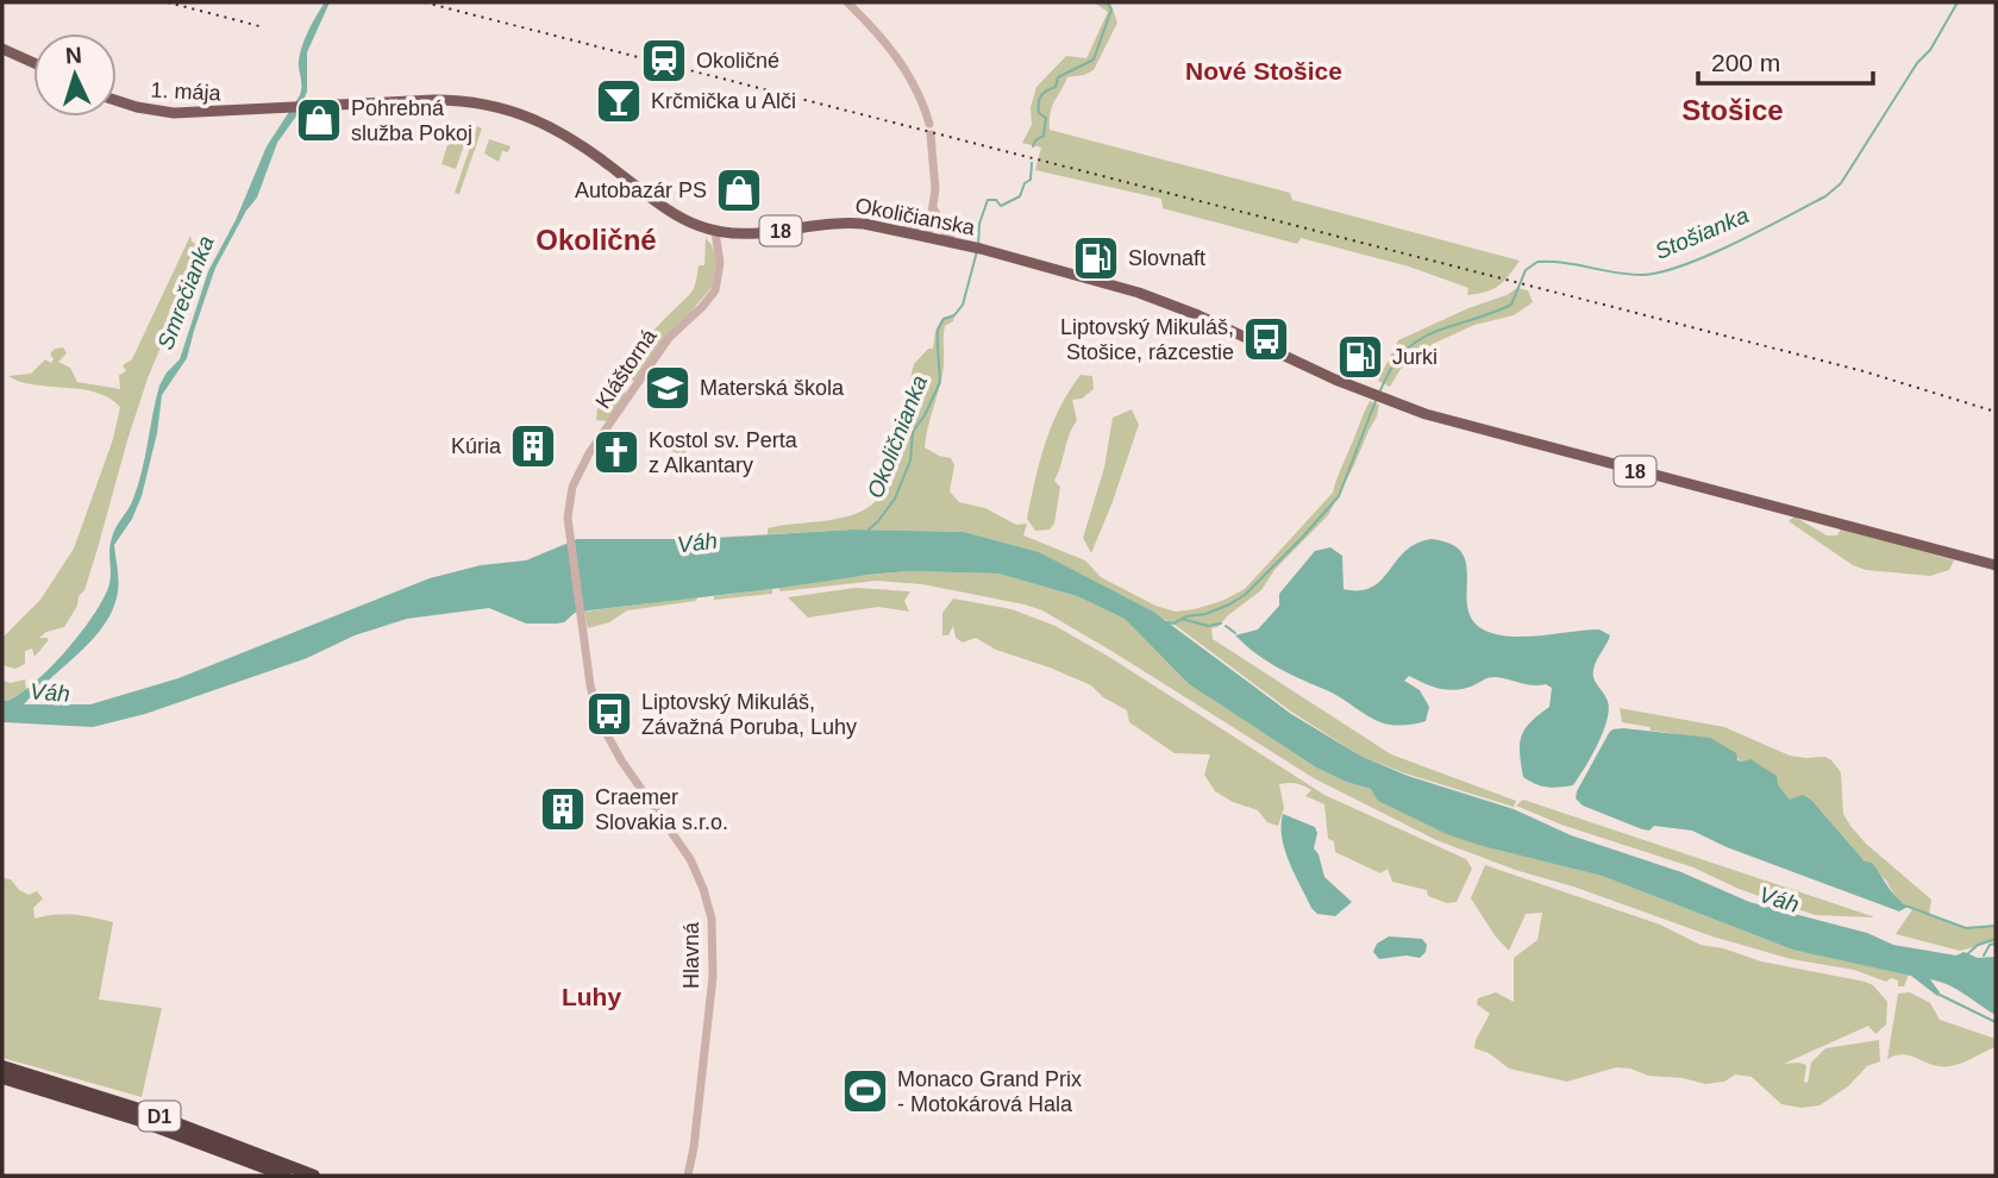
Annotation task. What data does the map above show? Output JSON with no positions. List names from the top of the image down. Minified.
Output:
{"streets":{"highway":["D1"],"main road":["1. mája","Okoličianska","18"],"street":["Kláštorná","Hlavná"]},"crossings":[["1. mája","Okoličianska"],["Okoličianska","Kláštorná"],["Kláštorná","Hlavná"]],"districts":["Nové Stošice","Stošice","Okoličné","Luhy"],"water":["Stošianka","Smrečianka","Okoličnianka","Váh"],"places":{"station":["Okoličné"],"bar":["Krčmička u Alči"],"shop":["Pohrebná služba Pokoj","Autobazár PS"],"fuel station":["Slovnaft","Jurki"],"bus stop":["Liptovský Mikuláš, Stošice, rázcestie","Liptovský Mikuláš, Závažná Poruba, Luhy"],"school or university":["Materská škola"],"building":["Kúria","Craemer Slovakia s.r.o."],"church":["Kostol sv. Perta z Alkantary"],"sports":["Monaco Grand Prix - Motokárová Hala"]},"scale_bar":"200 m","north":"top"}
